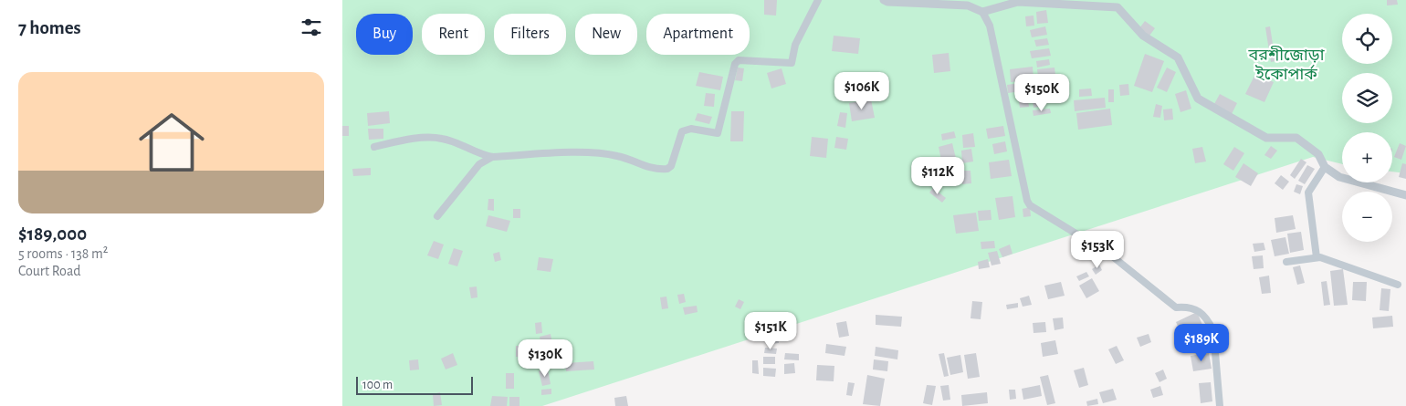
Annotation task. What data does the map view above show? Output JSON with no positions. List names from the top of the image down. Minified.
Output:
{"parks":["বরশীজোড়া ইকোপার্ক"],"scale_bar":"100 m","page":{"heading":"7 homes","map_buttons":["+","−"],"chip":["Buy","Rent","Filters","New","Apartment"],"list":[{"name":"$189,000","note":"5 rooms · 138 m² · Court Road"}],"price":["$106K","$150K","$112K","$153K","$151K","$189K","$130K"],"scale":"100 m"}}
